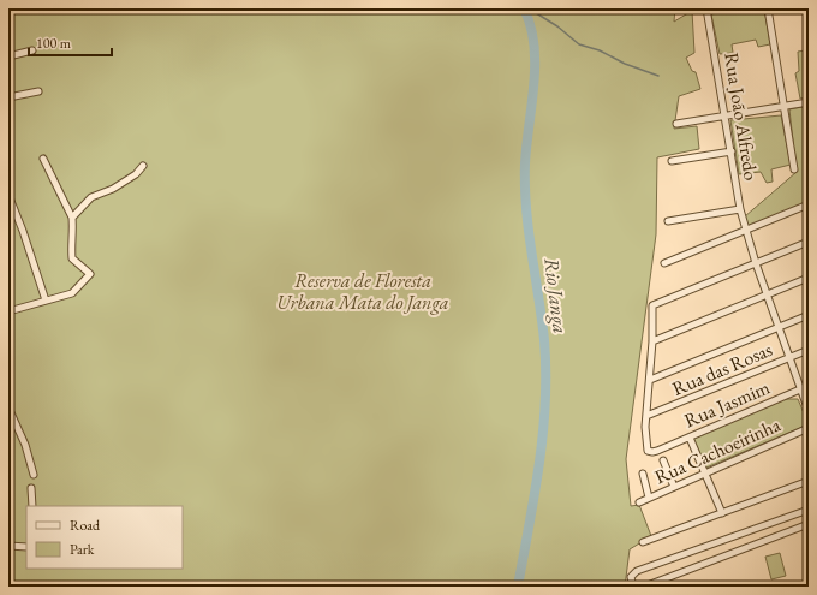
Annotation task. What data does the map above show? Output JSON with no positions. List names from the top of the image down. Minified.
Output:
{"streets":{"street":["Rua João Alfredo","Rua das Rosas","Rua Jasmim","Rua Cachoeirinha"]},"crossings":[["Rua João Alfredo","Rua das Rosas"],["Rua João Alfredo","Rua Jasmim"],["Rua das Rosas","Rua Jasmim"]],"water":["Rio Janga"],"parks":["Reserva de Floresta Urbana Mata do Janga"],"legend":["Road","Park"],"scale_bar":"100 m"}
